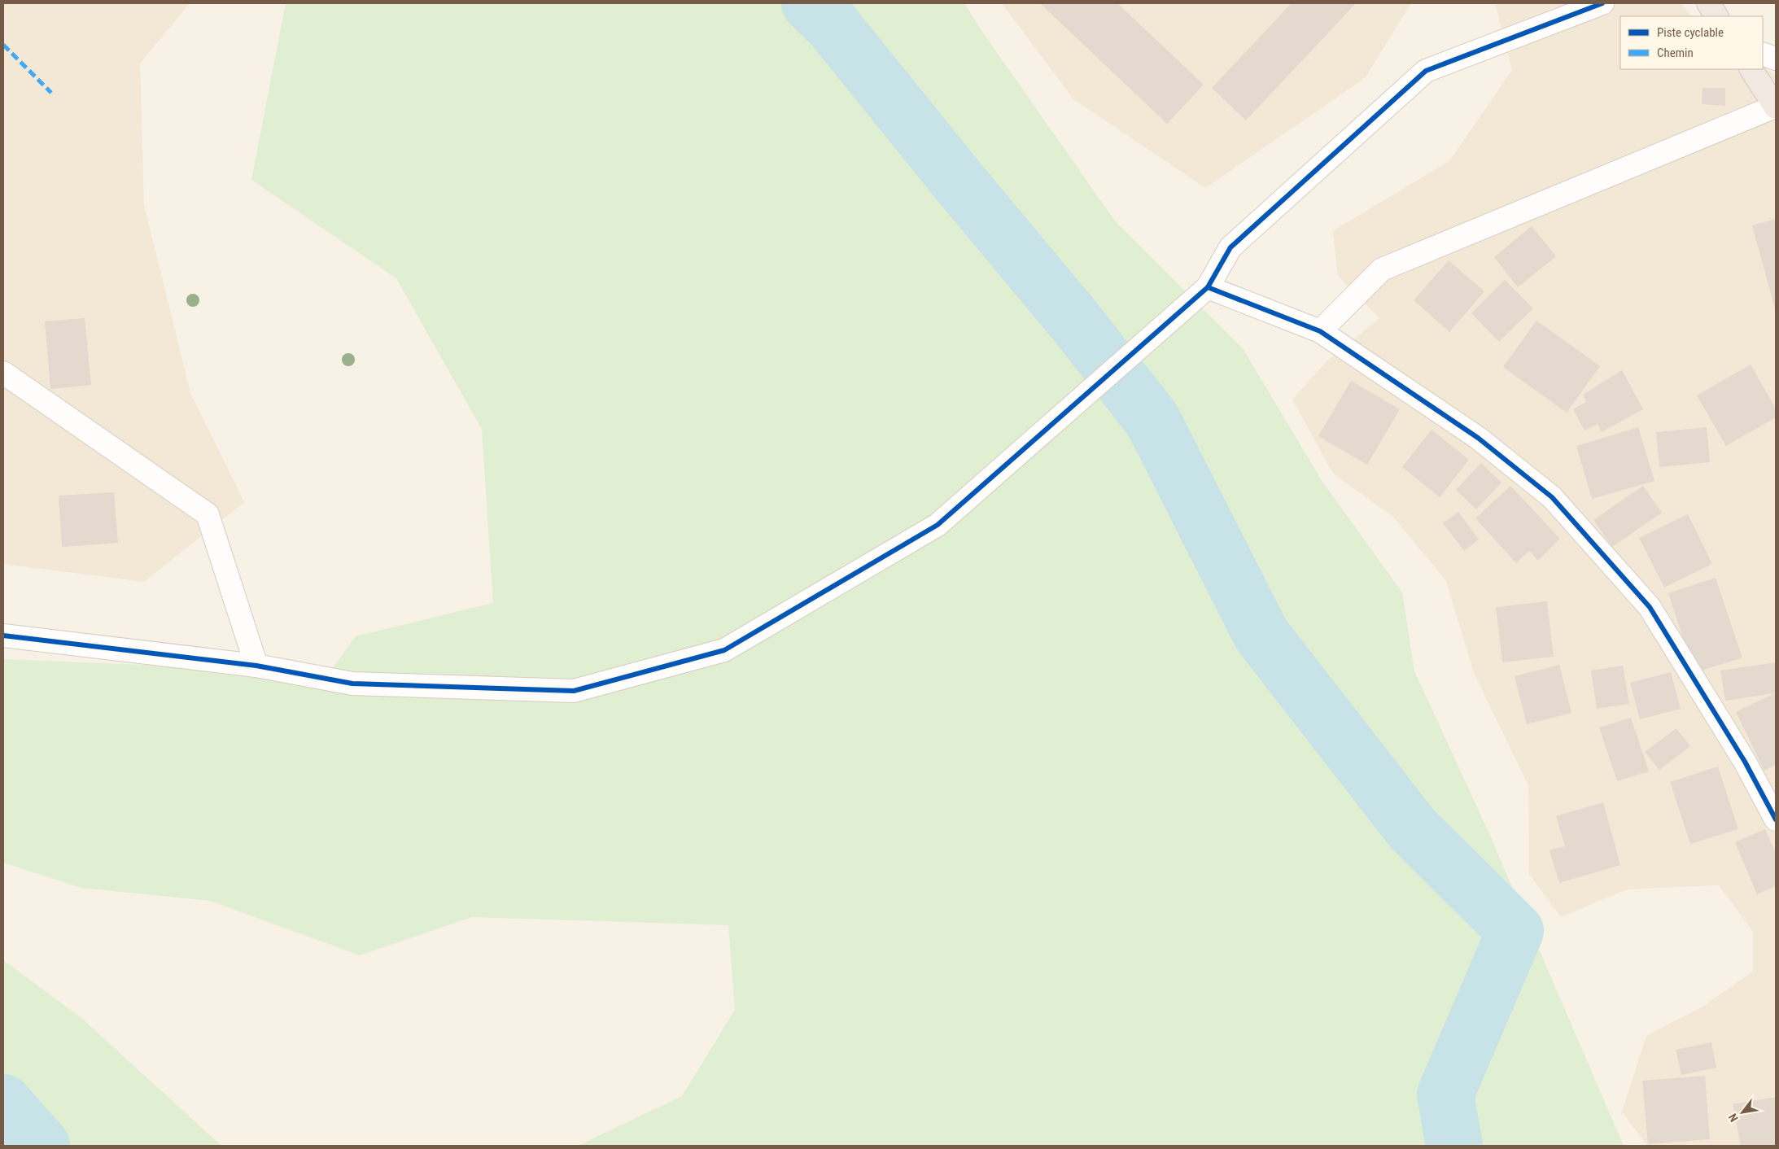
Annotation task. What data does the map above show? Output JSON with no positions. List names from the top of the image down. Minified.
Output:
{"legend":["Piste cyclable","Chemin"],"north":"bottom left"}
